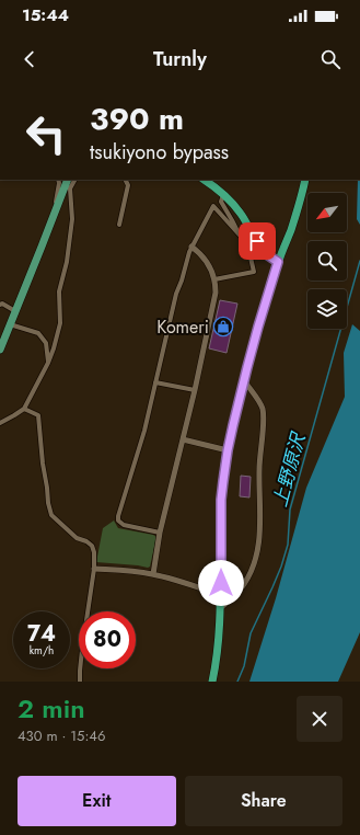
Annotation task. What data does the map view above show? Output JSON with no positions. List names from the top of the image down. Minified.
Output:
{"water":["上野原沢"],"places":{"shop":["Komeri"]},"north":"bottom left","page":{"status":"15:44","header":"Turnly","turn":["390 m","tsukiyono bypass"],"speed":"74 km/h","limit":"80","heading":["2 min","430 m · 15:46"],"buttons":["Exit","Share"]}}
